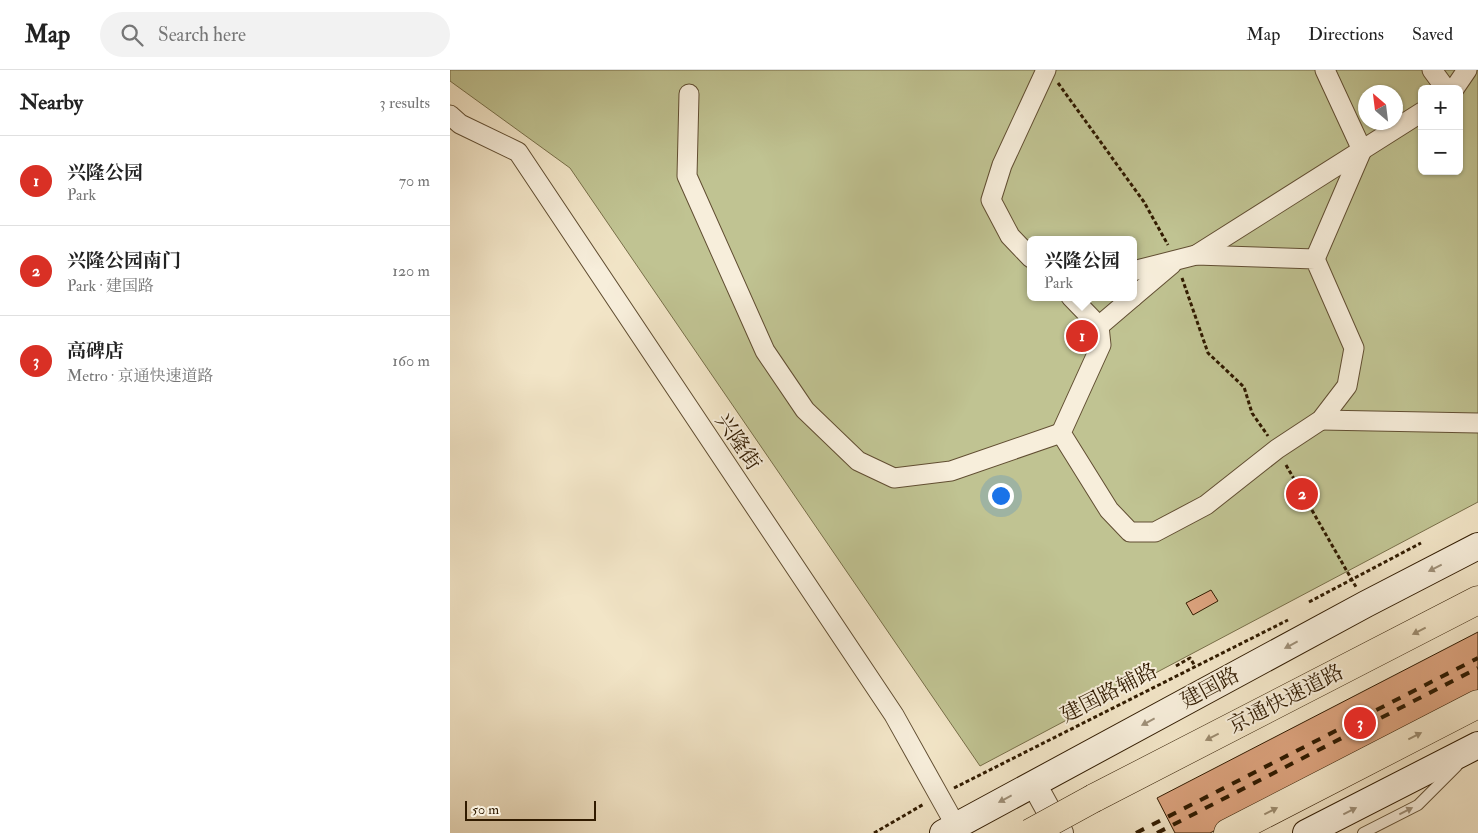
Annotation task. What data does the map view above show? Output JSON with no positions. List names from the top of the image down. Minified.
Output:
{"streets":{"highway":["京通快速道路"],"main road":["建国路"],"street":["兴隆街"],"path":["建国路辅路"]},"crossings":[["兴隆街","建国路"],["兴隆街","建国路辅路"]],"scale_bar":"50 m","north":"top left","page":{"header":"Map","search":"Search here","nav":["Map","Directions","Saved"],"heading":["Nearby","3 results"],"map_buttons":["+","−"],"list":[{"mark":"1","name":"兴隆公园","note":"Park","value":"70 m"},{"mark":"2","name":"兴隆公园南门","note":"Park · 建国路","value":"120 m"},{"mark":"3","name":"高碑店","note":"Metro · 京通快速道路","value":"160 m"}],"popup":["兴隆公园","Park"],"pins":["1","2","3"],"scale":"50 m"}}
